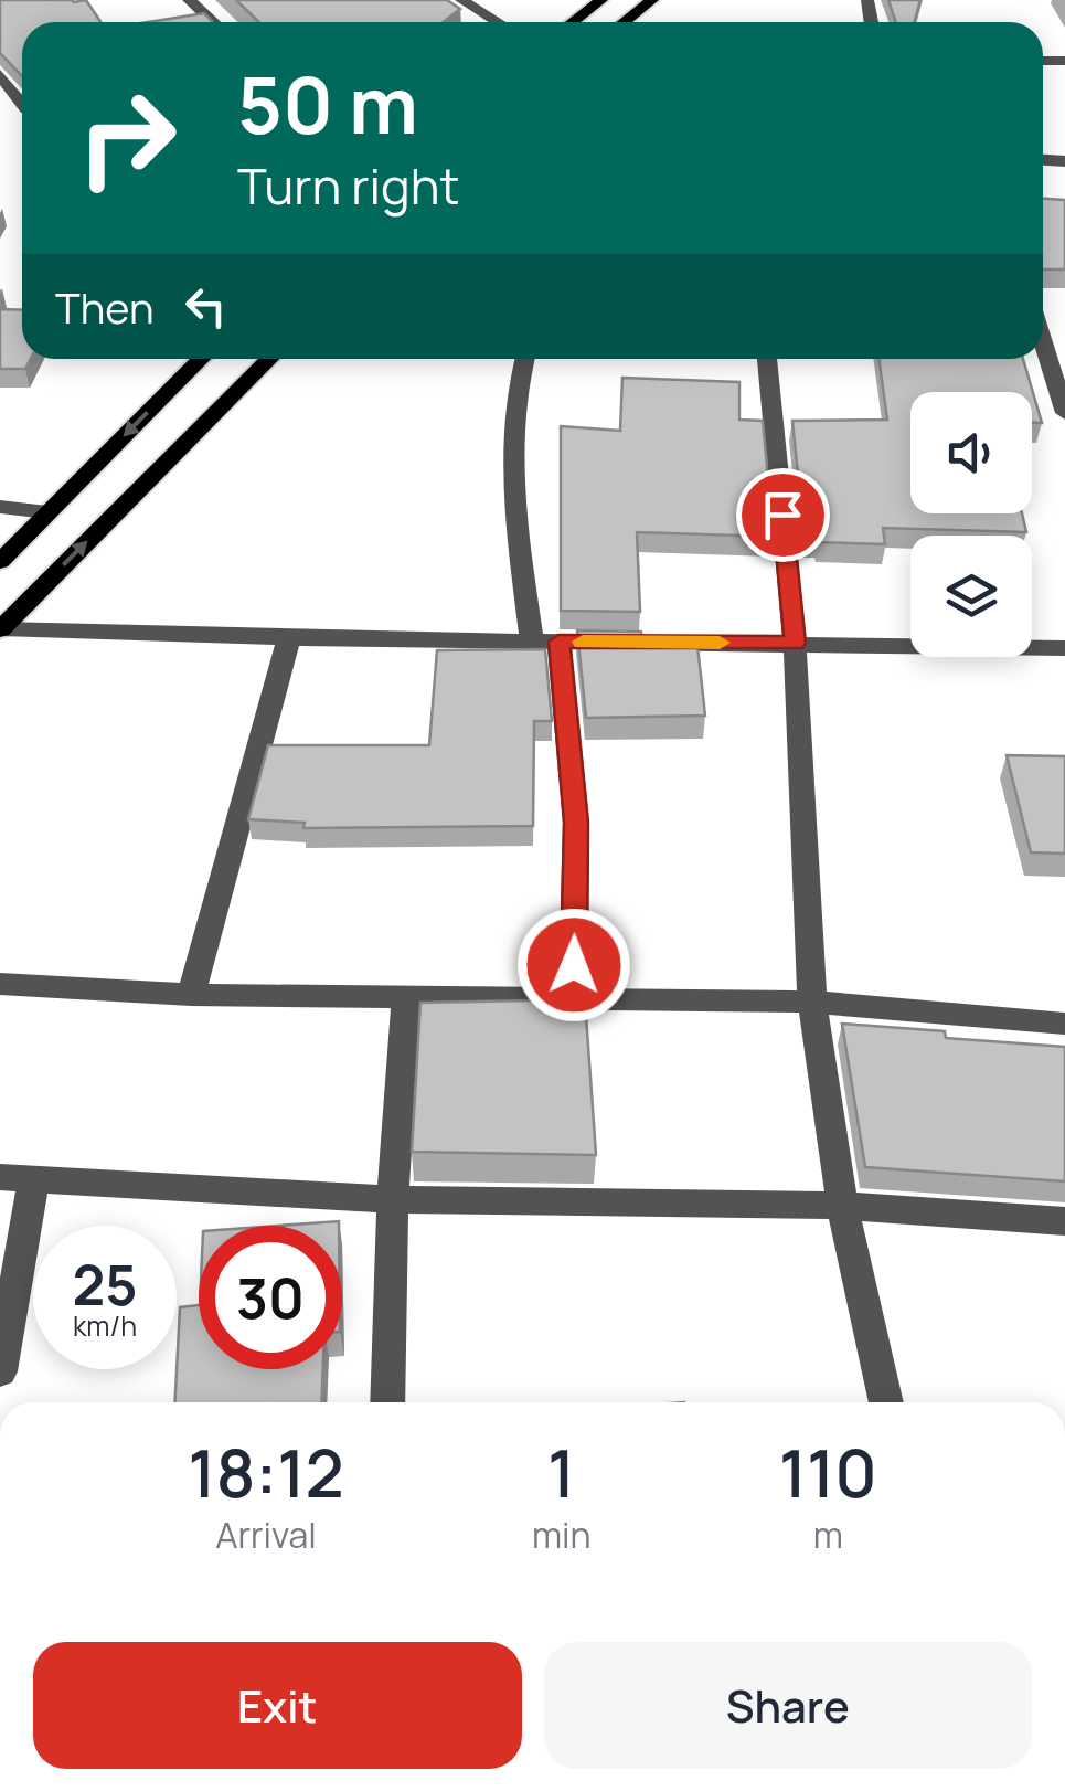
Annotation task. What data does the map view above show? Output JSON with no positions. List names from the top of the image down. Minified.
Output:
{"page":{"turn":["50 m","Turn right"],"then":"Then","speed":"25 km/h","limit":"30","eta":["18:12","Arrival","1","min","110","m"],"buttons":["Exit","Share"]}}
